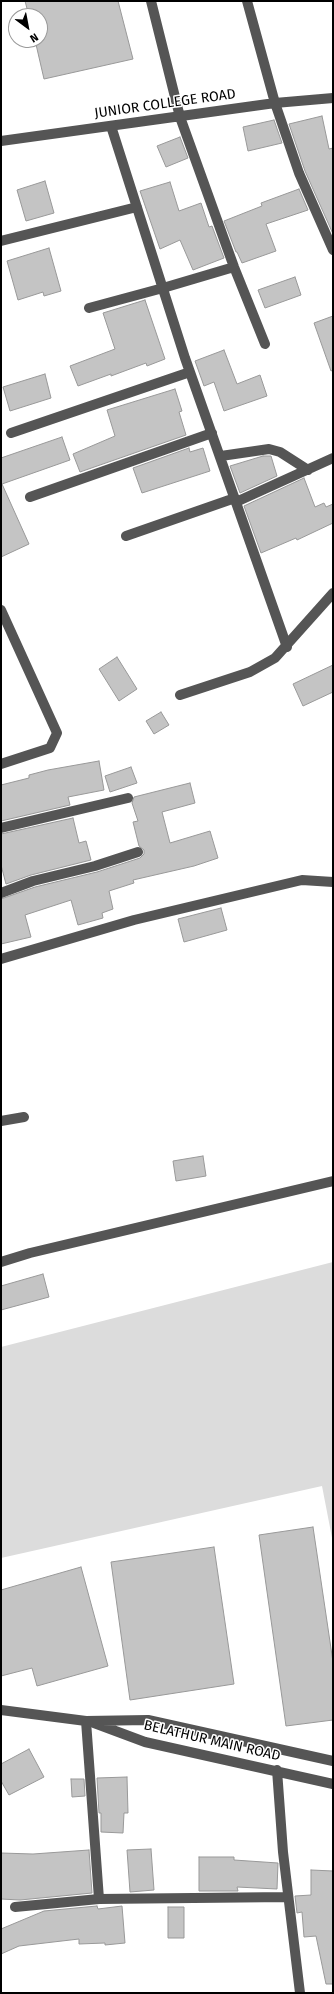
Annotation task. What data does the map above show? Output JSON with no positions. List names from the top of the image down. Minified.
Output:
{"streets":{"street":["JUNIOR COLLEGE ROAD","BELATHUR MAIN ROAD"]},"north":"bottom right"}
